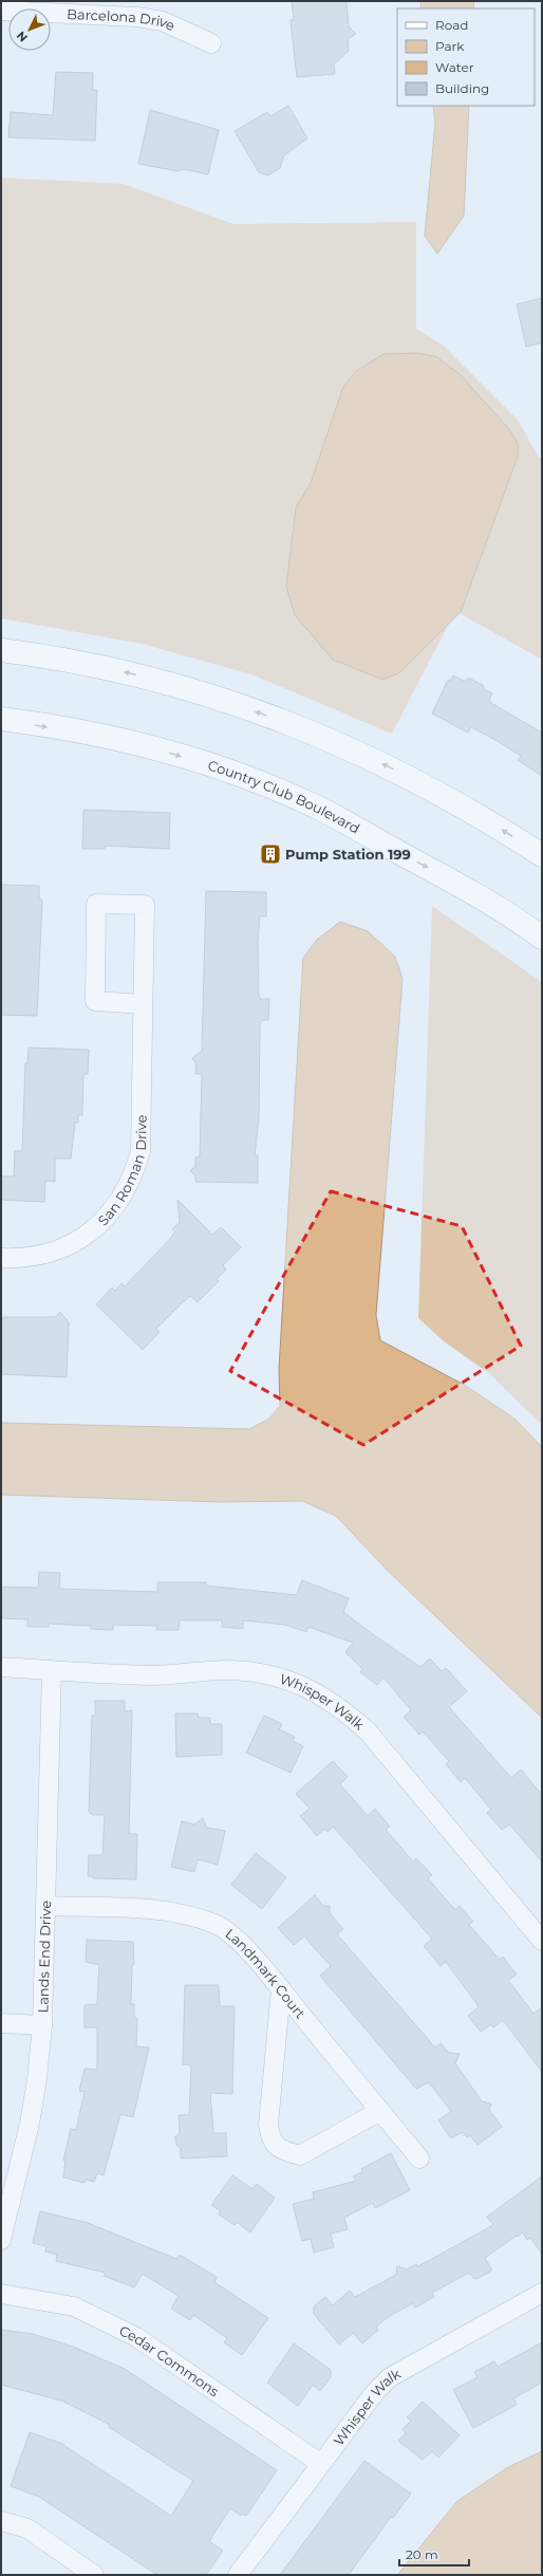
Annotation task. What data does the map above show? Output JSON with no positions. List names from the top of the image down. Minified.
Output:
{"streets":{"street":["Barcelona Drive","Country Club Boulevard","San Roman Drive","Whisper Walk","Lands End Drive","Landmark Court","Cedar Commons"]},"crossings":[["Whisper Walk","Lands End Drive"],["Whisper Walk","Cedar Commons"],["Lands End Drive","Landmark Court"]],"places":{"building":["Pump Station 199"]},"legend":["Road","Park","Water","Building"],"scale_bar":"20 m","north":"bottom left"}
